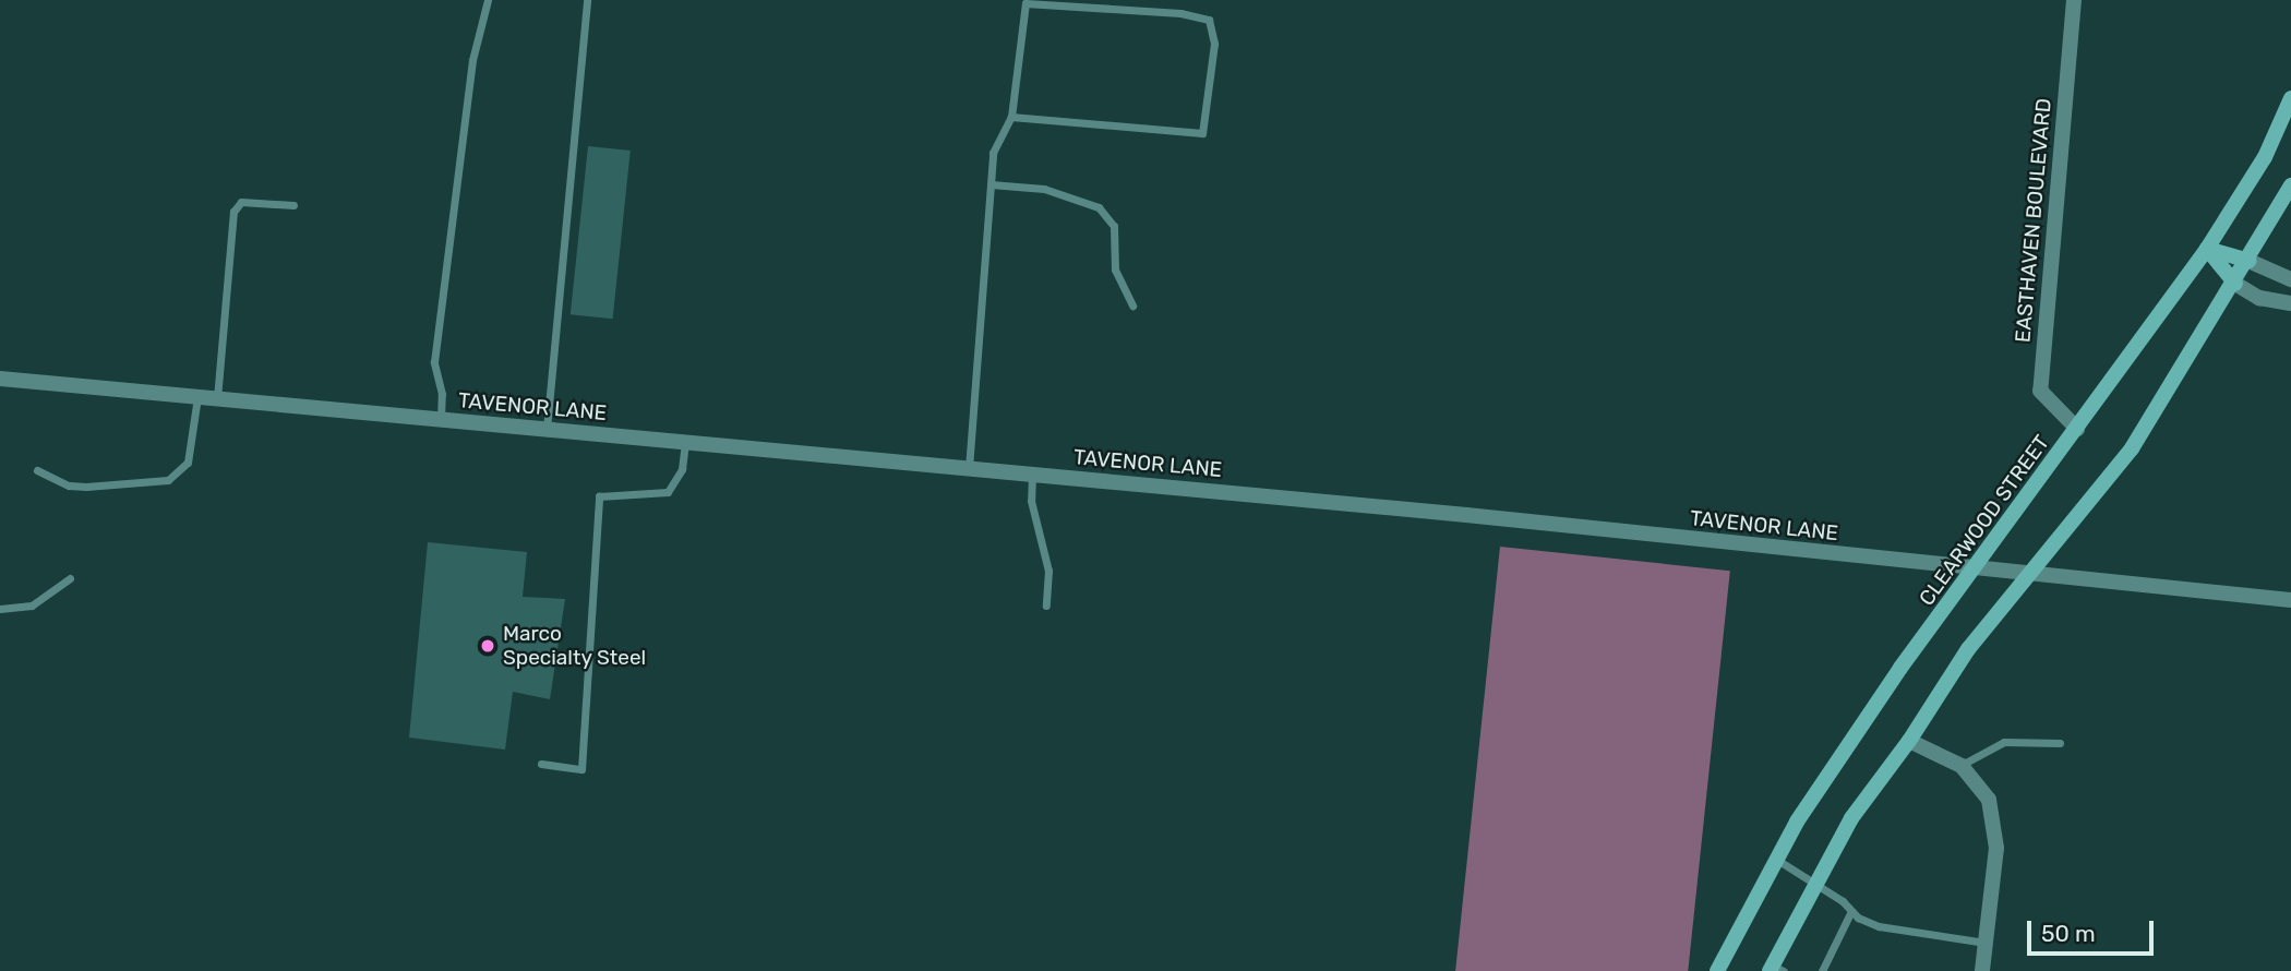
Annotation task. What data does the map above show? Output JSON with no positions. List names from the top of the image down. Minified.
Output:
{"streets":{"main road":["CLEARWOOD STREET"],"street":["EASTHAVEN BOULEVARD","TAVENOR LANE"]},"crossings":[["EASTHAVEN BOULEVARD","CLEARWOOD STREET"],["TAVENOR LANE","CLEARWOOD STREET"]],"places":["Marco Specialty Steel"],"scale_bar":"50 m"}
